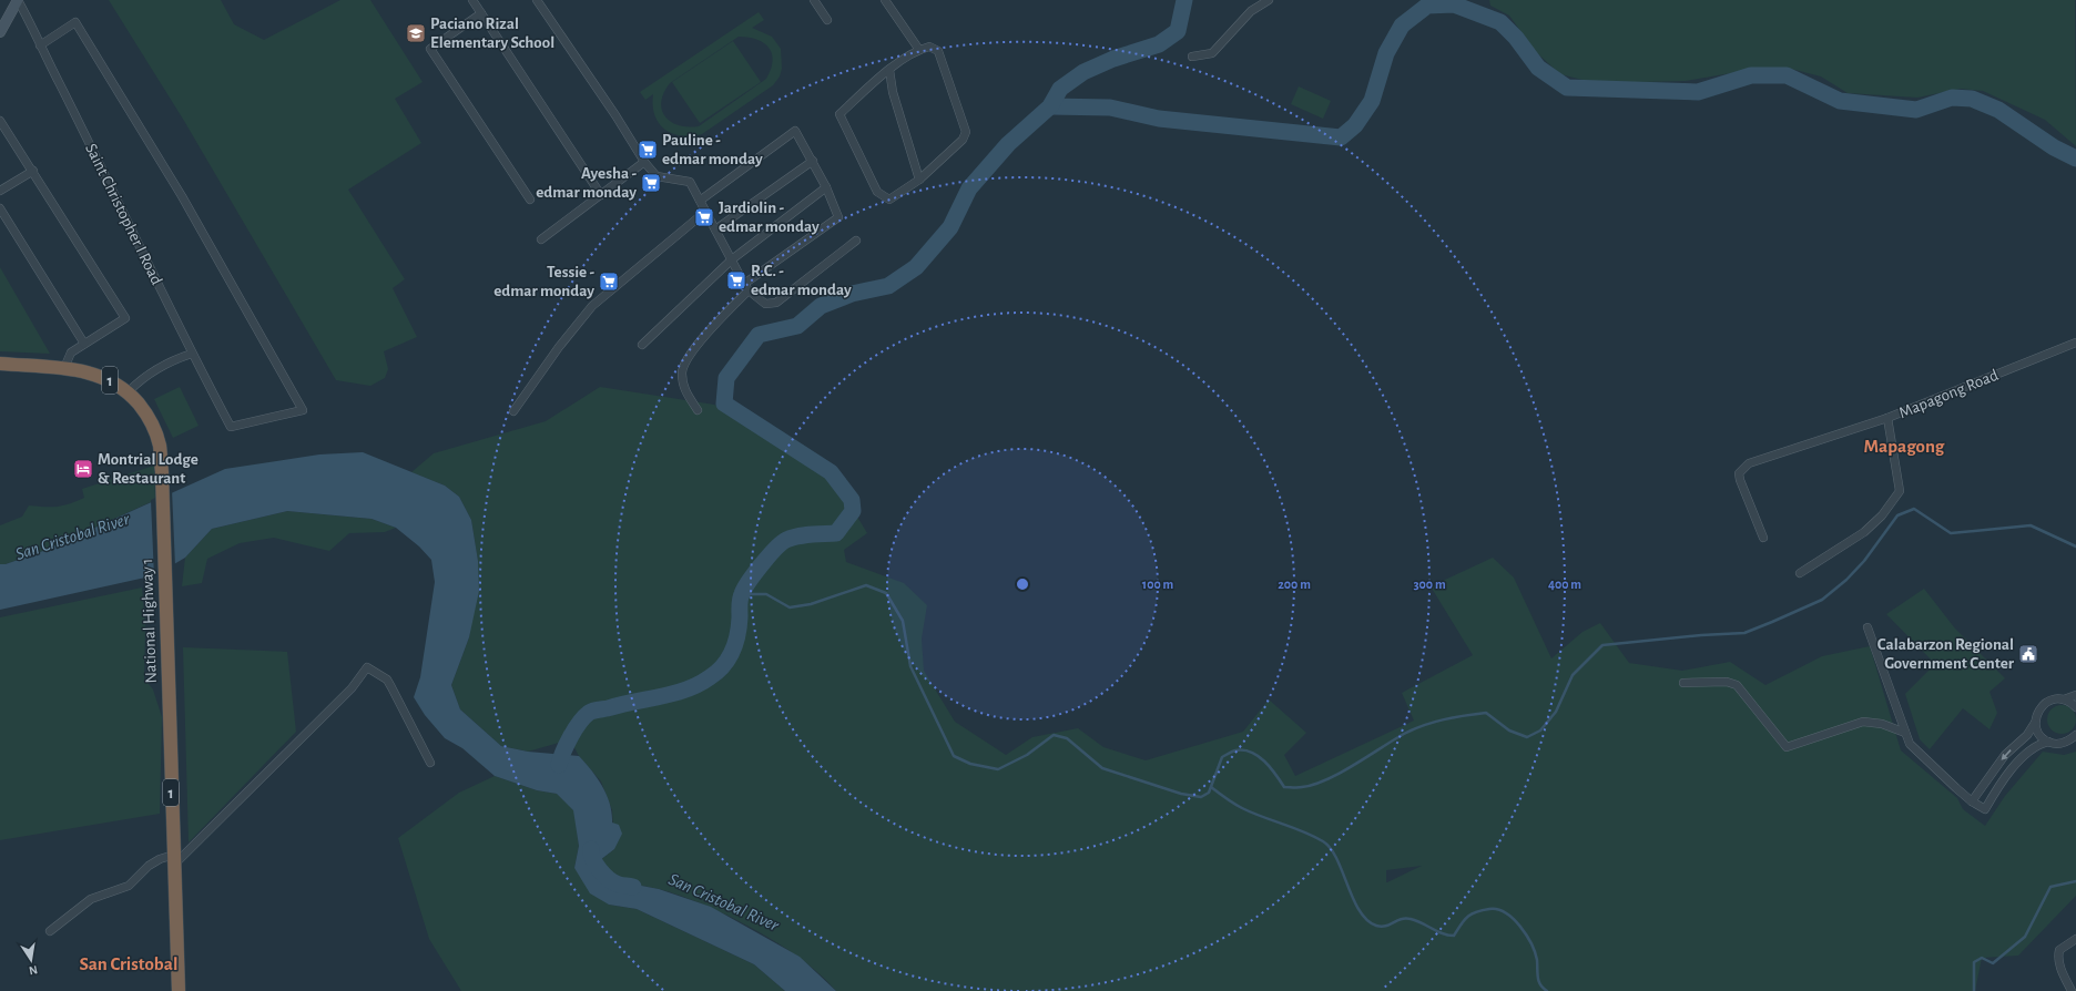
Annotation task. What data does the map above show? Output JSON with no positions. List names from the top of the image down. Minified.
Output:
{"streets":{"highway":["1","National Highway 1"],"street":["Saint Christopher I Road","Mapagong Road"]},"districts":["Mapagong","San Cristobal"],"water":["San Cristobal River"],"places":{"school or university":["Paciano Rizal Elementary School"],"supermarket":["Pauline - edmar monday","Ayesha - edmar monday","Jardiolin - edmar monday","R.C. - edmar monday","Tessie - edmar monday"],"hotel":["Montrial Lodge & Restaurant"],"public building":["Calabarzon Regional Government Center"]},"north":"bottom","rings":["100 m","200 m","300 m","400 m"]}
